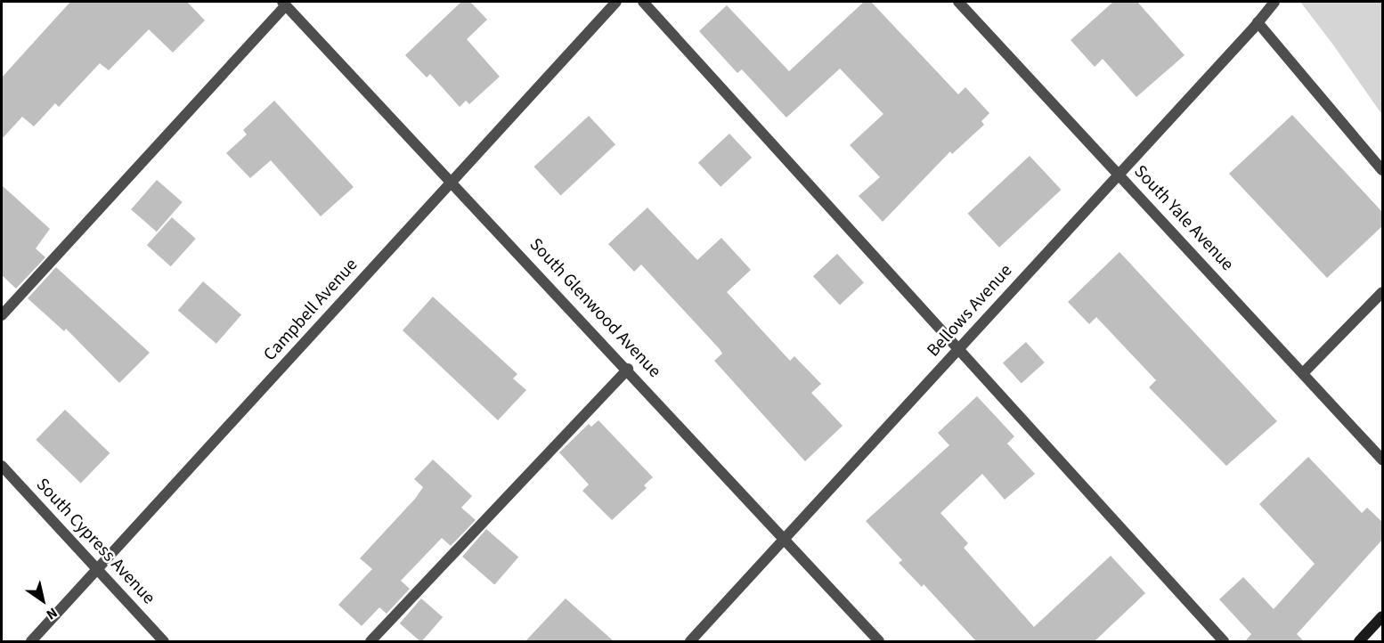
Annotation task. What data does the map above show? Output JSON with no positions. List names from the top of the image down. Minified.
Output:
{"streets":{"street":["South Yale Avenue","South Glenwood Avenue","Campbell Avenue","Bellows Avenue","South Cypress Avenue"]},"crossings":[["South Yale Avenue","Bellows Avenue"],["South Glenwood Avenue","Campbell Avenue"],["South Glenwood Avenue","Bellows Avenue"],["Campbell Avenue","South Cypress Avenue"]],"north":"bottom right"}
